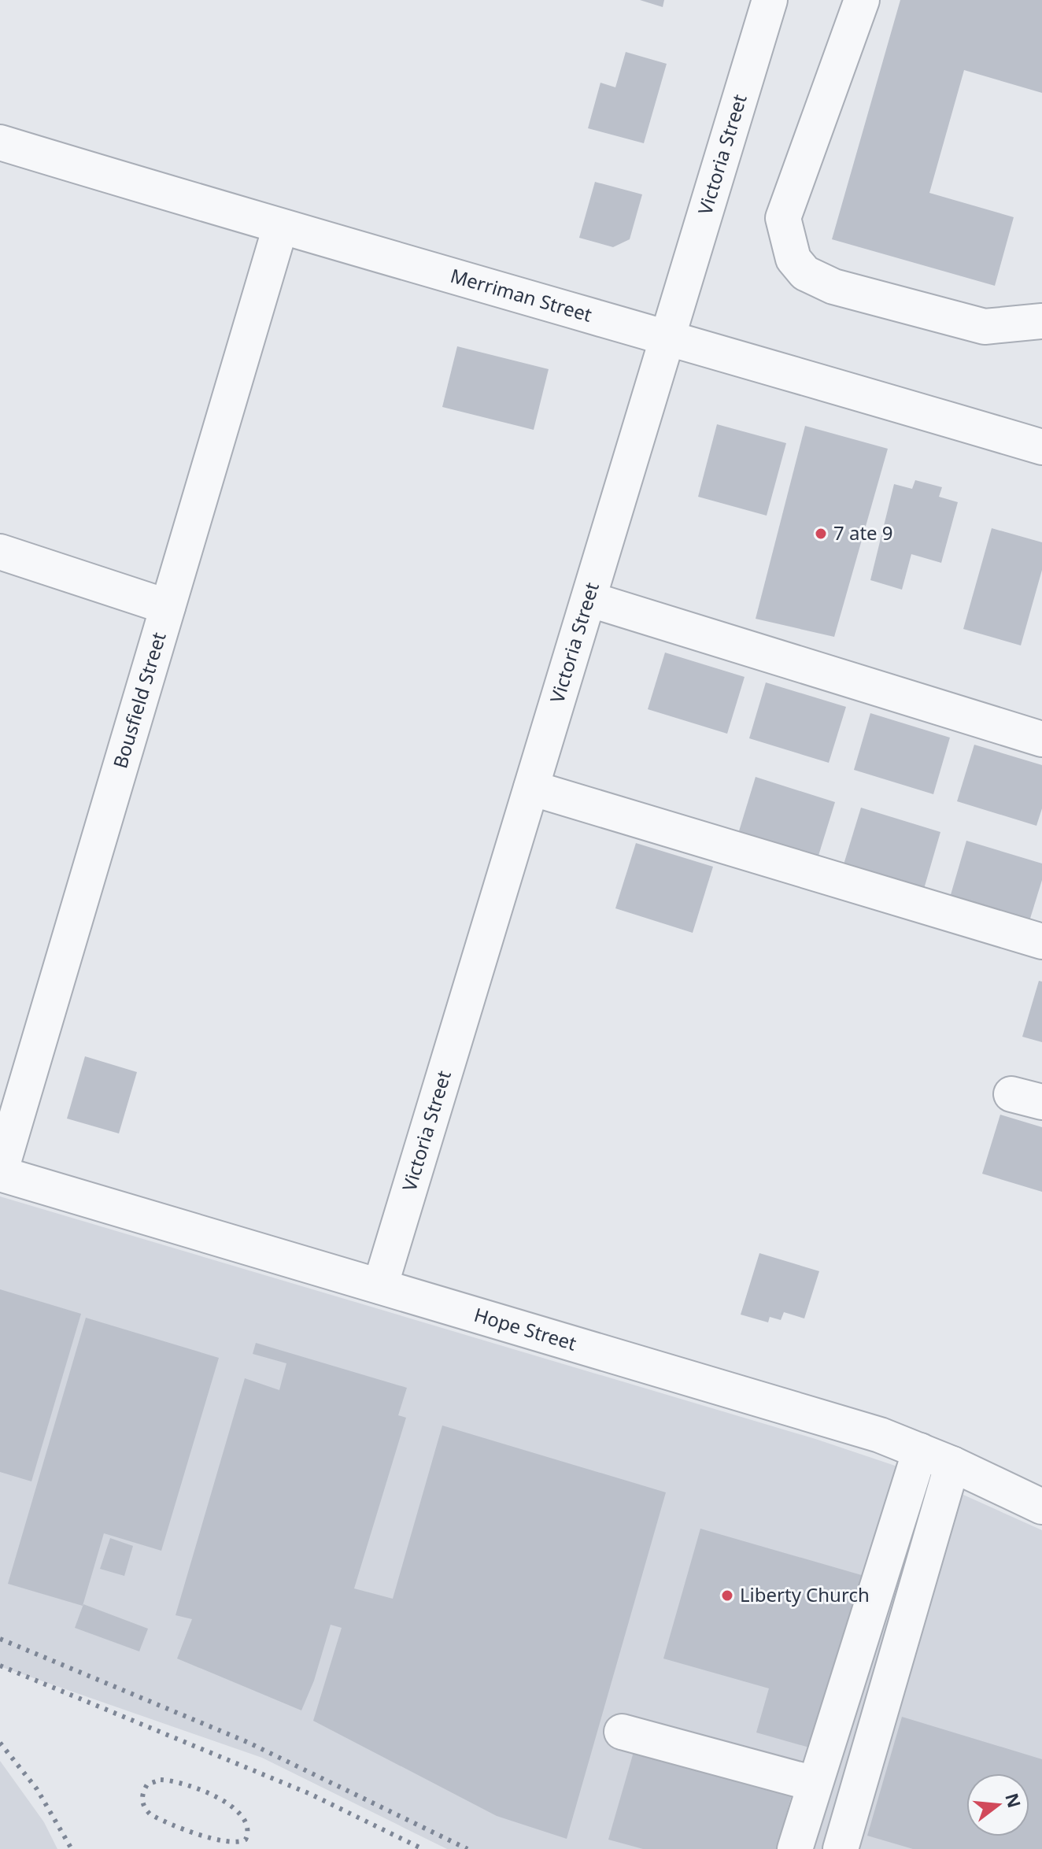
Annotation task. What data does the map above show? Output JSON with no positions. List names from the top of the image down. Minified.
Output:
{"streets":{"street":["Victoria Street","Merriman Street","Bousfield Street","Hope Street"]},"crossings":[["Victoria Street","Merriman Street"],["Victoria Street","Hope Street"],["Merriman Street","Bousfield Street"],["Bousfield Street","Hope Street"]],"places":["7 ate 9","Liberty Church"],"north":"right"}
